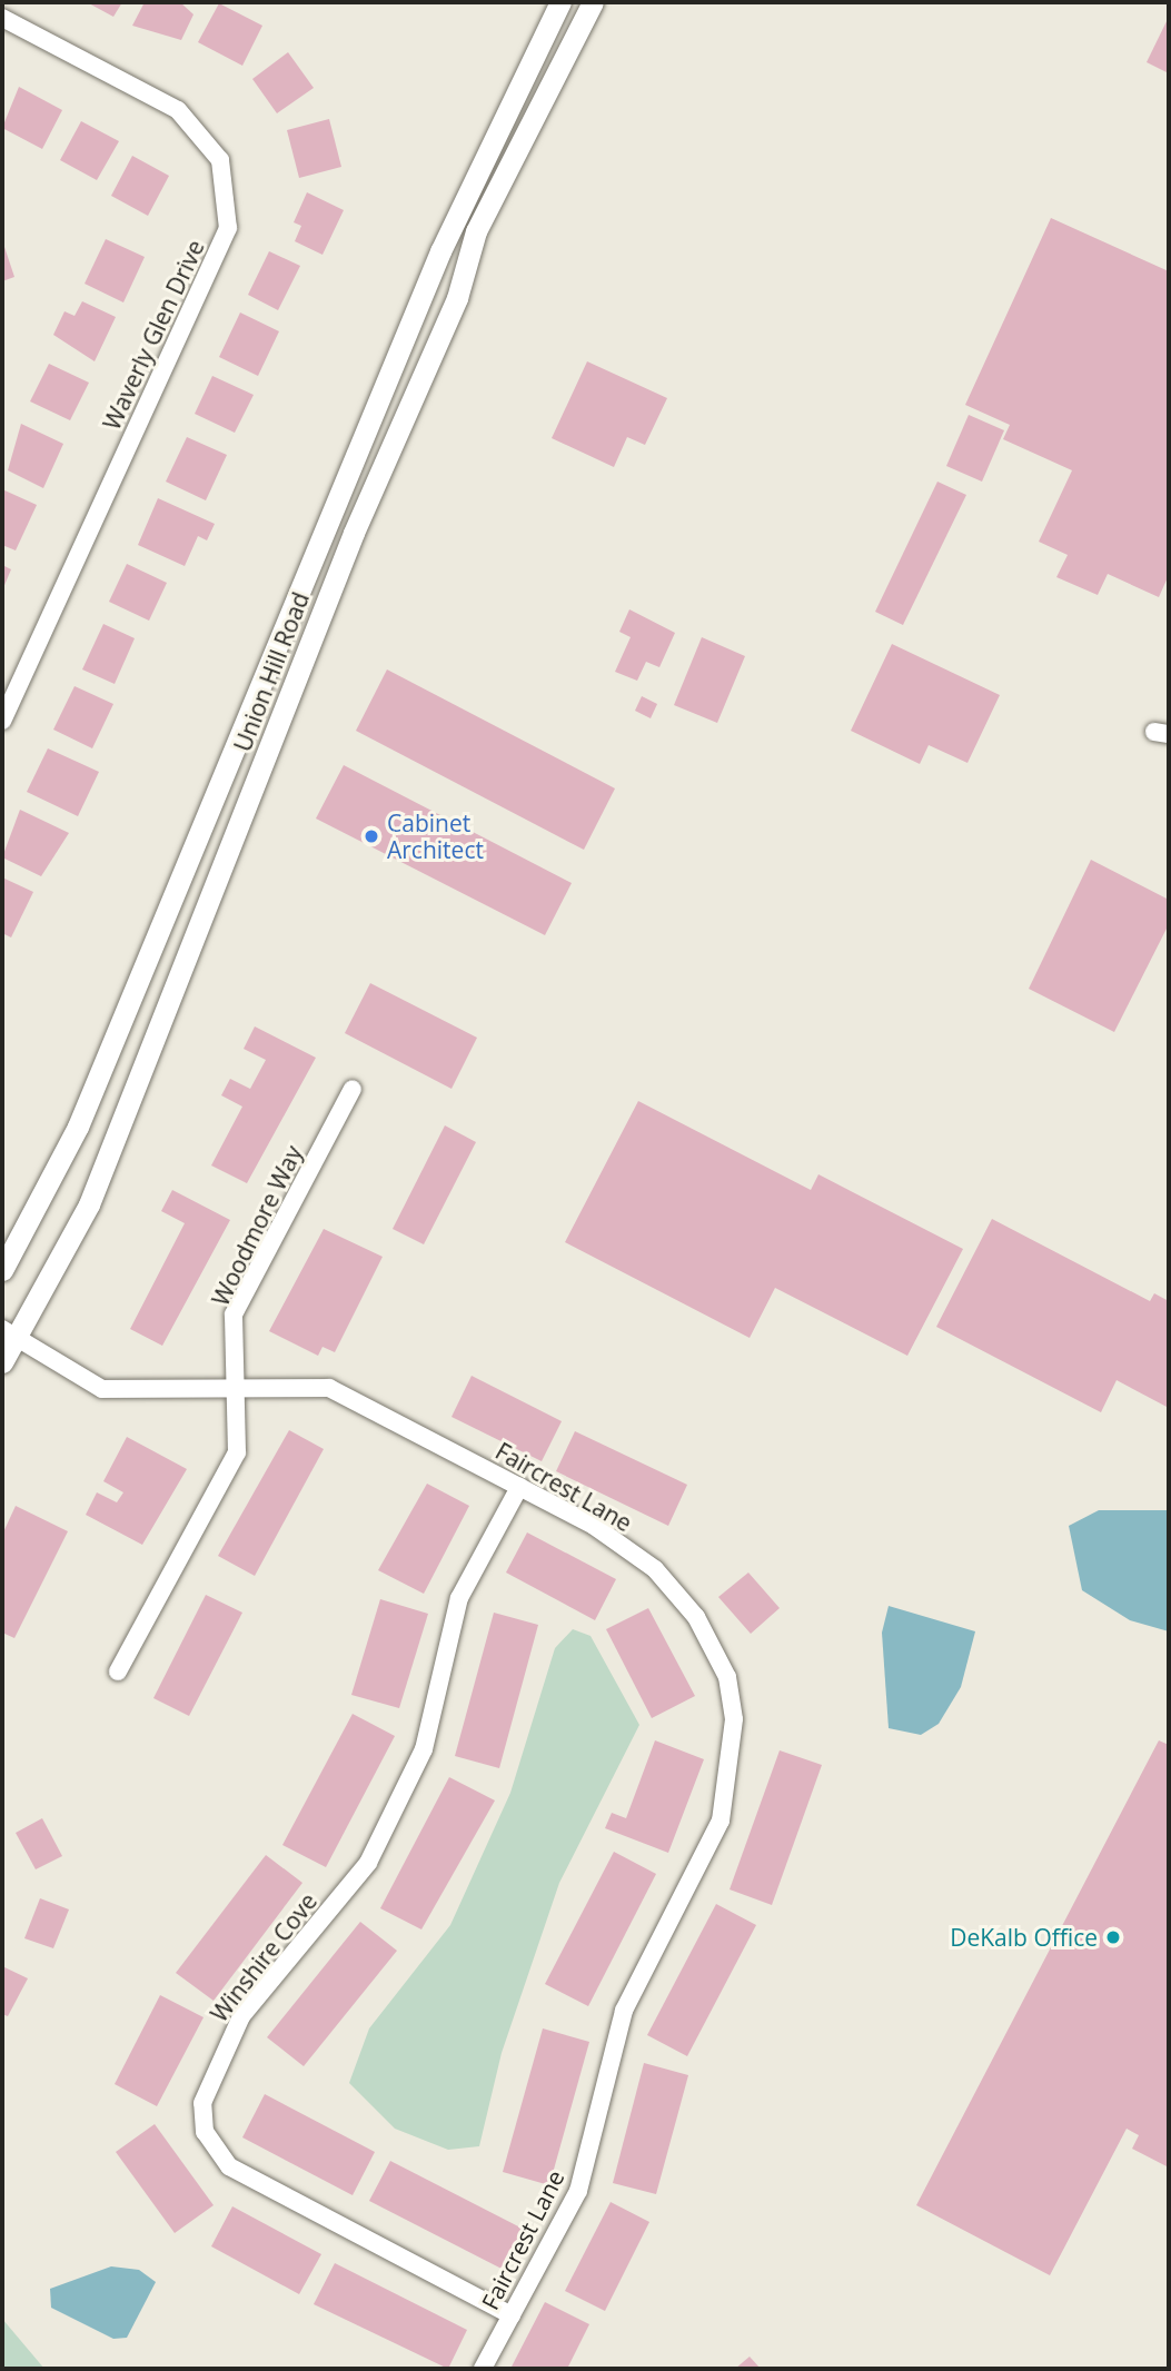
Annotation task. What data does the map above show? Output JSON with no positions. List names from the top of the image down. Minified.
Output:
{"streets":{"street":["Waverly Glen Drive","Union Hill Road","Woodmore Way","Faircrest Lane","Winshire Cove"]},"crossings":[["Union Hill Road","Faircrest Lane"],["Woodmore Way","Faircrest Lane"],["Faircrest Lane","Winshire Cove"]],"places":["Cabinet Architect","DeKalb Office"]}
